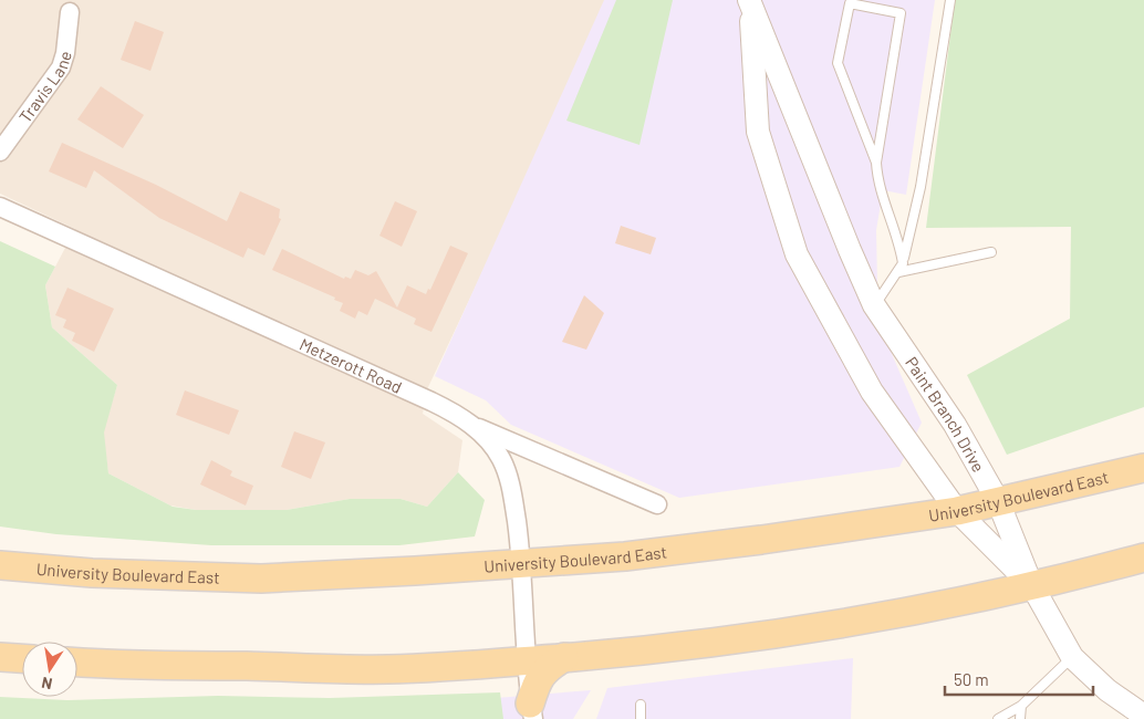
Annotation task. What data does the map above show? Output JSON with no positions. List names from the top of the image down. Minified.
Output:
{"streets":{"main road":["University Boulevard East"],"street":["Travis Lane","Metzerott Road","Paint Branch Drive"]},"crossings":[["Metzerott Road","University Boulevard East"],["Paint Branch Drive","University Boulevard East"]],"scale_bar":"50 m","north":"bottom"}
